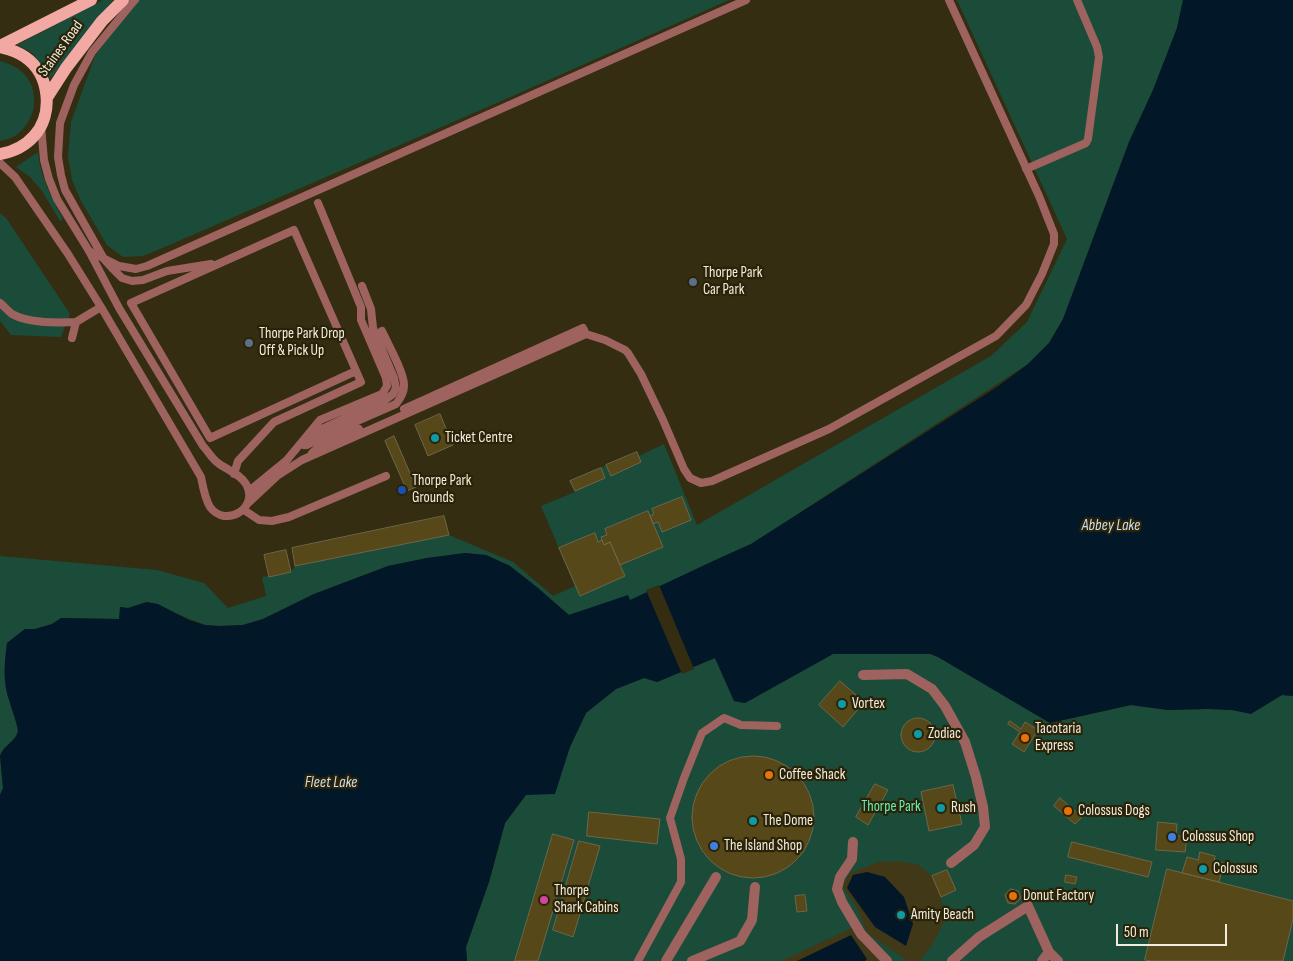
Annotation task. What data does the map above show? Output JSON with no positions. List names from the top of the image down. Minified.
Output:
{"streets":{"main road":["Staines Road"]},"water":["Abbey Lake","Fleet Lake"],"parks":["Thorpe Park"],"places":["Thorpe Park Car Park","Thorpe Park Drop Off & Pick Up","Ticket Centre","Thorpe Park Grounds","Vortex","Zodiac","Tacotaria Express","Coffee Shack","Rush","Colossus Dogs","The Dome","Colossus Shop","The Island Shop","Colossus","Donut Factory","Thorpe Shark Cabins","Amity Beach"],"scale_bar":"50 m"}
